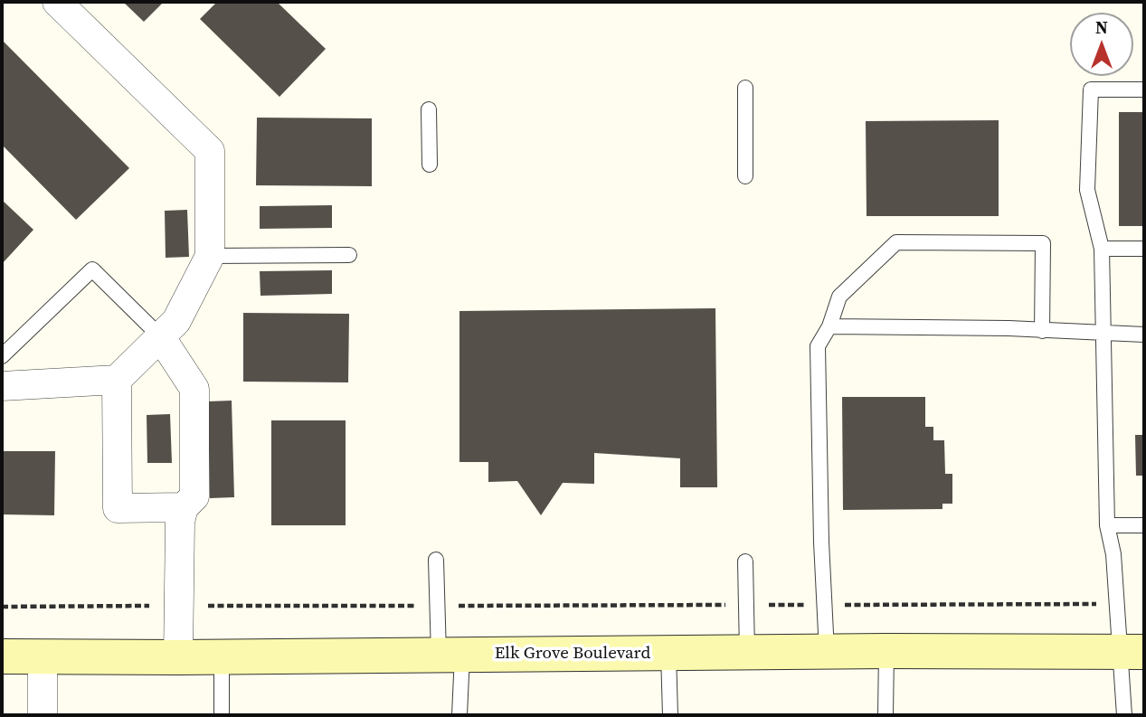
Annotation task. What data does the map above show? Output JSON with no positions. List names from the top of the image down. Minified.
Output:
{"streets":{"main road":["Elk Grove Boulevard"]},"north":"top"}
